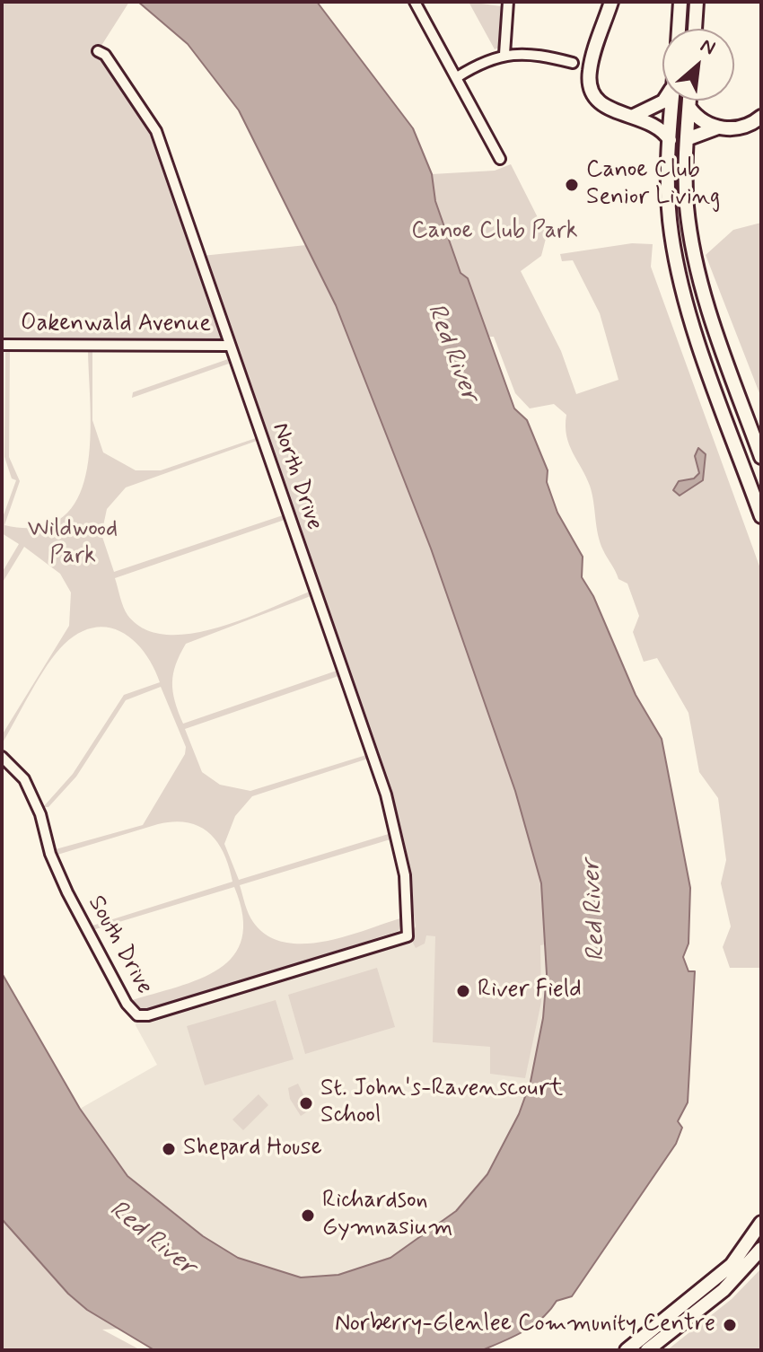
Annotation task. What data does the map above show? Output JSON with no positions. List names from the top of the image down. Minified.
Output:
{"streets":{"street":["Oakenwald Avenue","North Drive","South Drive"]},"crossings":[["Oakenwald Avenue","North Drive"],["North Drive","South Drive"]],"water":["Red River"],"parks":["Canoe Club Park","Wildwood Park"],"places":["Canoe Club Senior Living","River Field","St. John's-Ravenscourt School","Shepard House","Richardson Gymnasium","Norberry-Glenlee Community Centre"],"north":"top right"}
